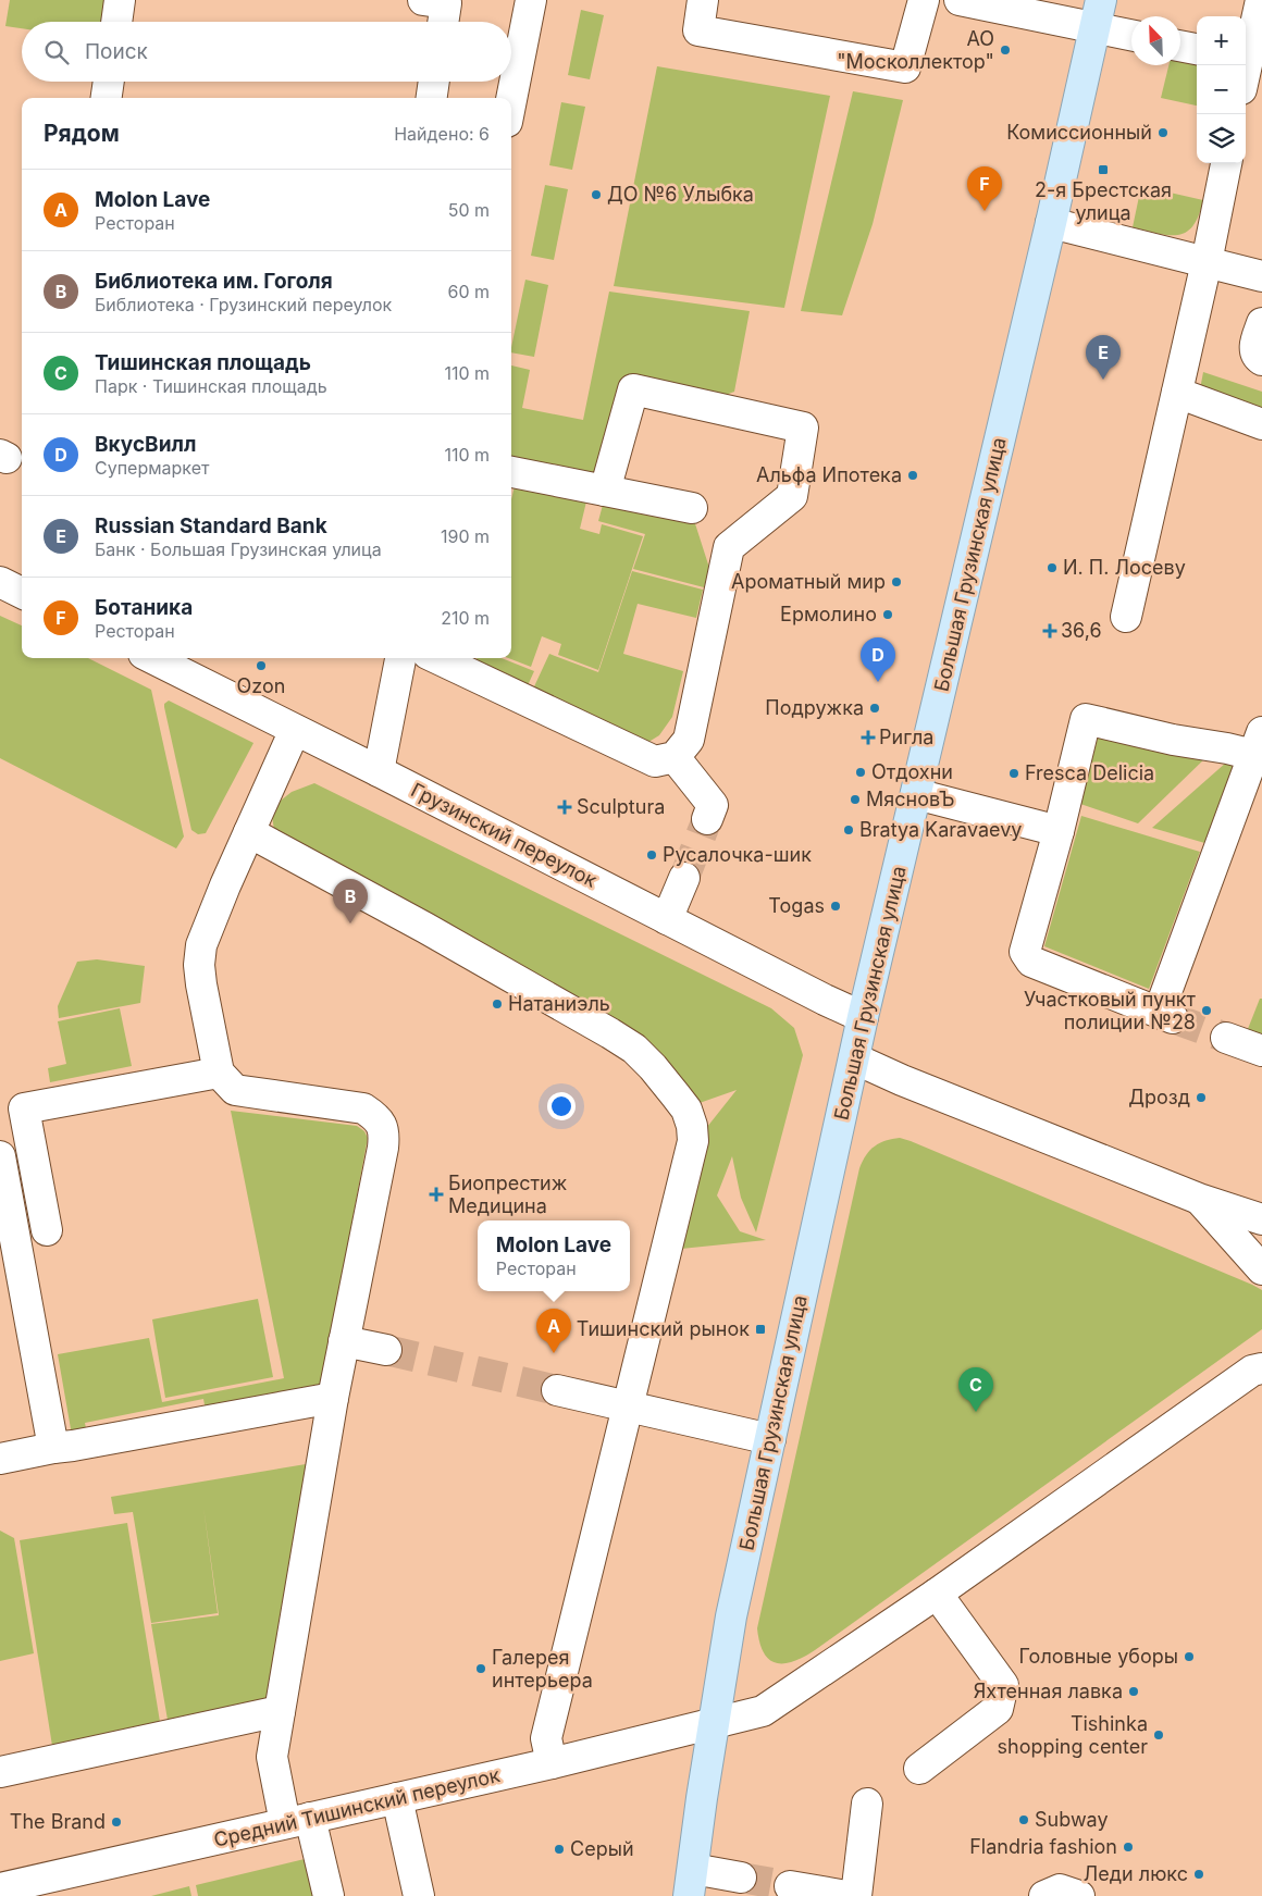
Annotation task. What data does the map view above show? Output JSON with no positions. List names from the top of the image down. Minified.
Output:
{"streets":{"main road":["Большая Грузинская улица"],"street":["Грузинский переулок","Средний Тишинский переулок"]},"crossings":[["Большая Грузинская улица","Грузинский переулок"],["Большая Грузинская улица","Средний Тишинский переулок"]],"places":{"other":["АО \"Москоллектор\"","Комиссионный","ДО №6 Улыбка","Альфа Ипотека","И. П. Лосеву","Ароматный мир","Ермолино","Ozon","Подружка","Отдохни","Fresca Delicia","МясновЪ","Bratya Karavaevy","Русалочка-шик","Togas","Натаниэль","Участковый пункт полиции №28","Дрозд","Головные уборы","Галерея интерьера","Яхтенная лавка","Tishinka shopping center","Subway","The Brand","Flandria fashion","Серый","Леди люкс"],"transit":["2-я Брестская улица","Тишинский рынок"],"health":["36,6","Ригла","Sculptura","Биопрестиж Медицина"]},"north":"top left","page":{"map_buttons":["+","−"],"search":"Поиск","heading":["Рядом","Найдено: 6"],"pins":["F","E","D","B","A","C"],"list":[{"mark":"A","name":"Molon Lave","note":"Ресторан","value":"50 m"},{"mark":"B","name":"Библиотека им. Гоголя","note":"Библиотека · Грузинский переулок","value":"60 m"},{"mark":"C","name":"Тишинская площадь","note":"Парк · Тишинская площадь","value":"110 m"},{"mark":"D","name":"ВкусВилл","note":"Супермаркет","value":"110 m"},{"mark":"E","name":"Russian Standard Bank","note":"Банк · Большая Грузинская улица","value":"190 m"},{"mark":"F","name":"Ботаника","note":"Ресторан","value":"210 m"}],"popup":["Molon Lave","Ресторан"]}}
